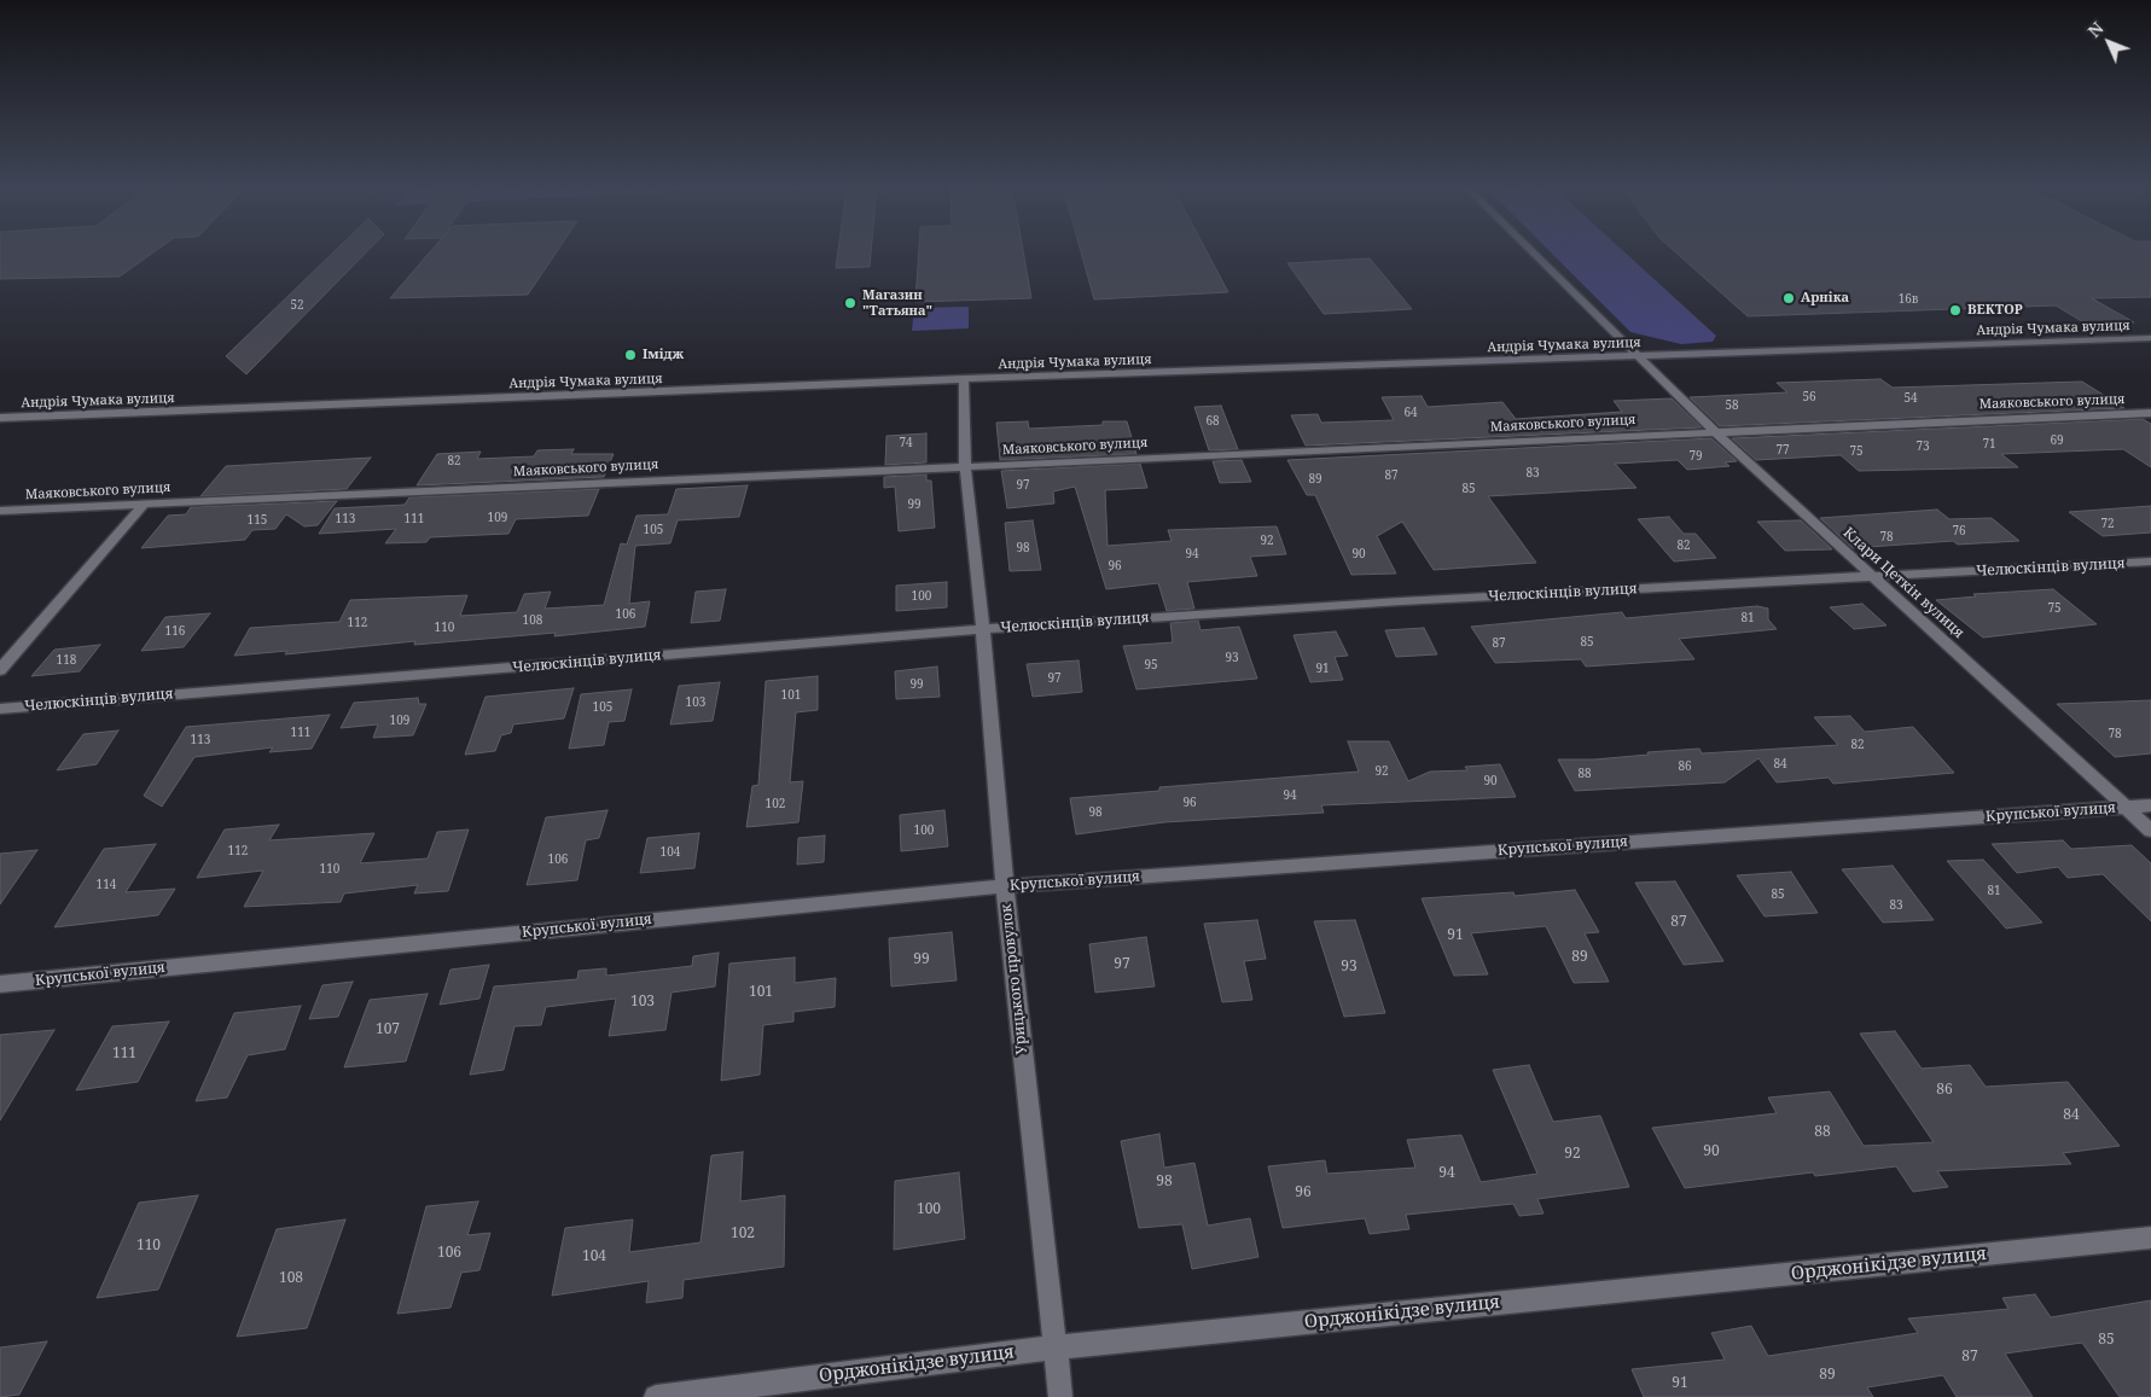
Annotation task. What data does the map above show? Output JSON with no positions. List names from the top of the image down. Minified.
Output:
{"streets":{"street":["Андрія Чумака вулиця","Маяковського вулиця","Челюскінців вулиця","Клари Цеткін вулиця","Крупської вулиця","Урицького провулок","Орджонікідзе вулиця"]},"crossings":[["Андрія Чумака вулиця","Клари Цеткін вулиця"],["Андрія Чумака вулиця","Урицького провулок"],["Маяковського вулиця","Клари Цеткін вулиця"],["Маяковського вулиця","Урицького провулок"],["Челюскінців вулиця","Клари Цеткін вулиця"],["Челюскінців вулиця","Урицького провулок"],["Клари Цеткін вулиця","Крупської вулиця"],["Крупської вулиця","Урицького провулок"],["Урицького провулок","Орджонікідзе вулиця"]],"places":["Арніка","Магазин \"Татьяна\"","ВЕКТОР","Імідж"],"house_numbers":["16в","52","56","54","58","64","68","69","74","71","73","77","75","79","82","83","87","89","97","85","99","109","113","111","115","72","105","76","78","92","82","98","94","90","96","100","75","106","81","108","112","110","116","85","87","93","118","95","91","97","99","101","103","105","109","111","78","113","82","84","86","92","88","90","94","96","102","98","100","112","104","106","110","114","81","85","83","87","91","89","99","97","93","101","103","107","111","86","84","88","90","92","94","98","96","100","102","110","106","104","108","85","87","89","91"],"north":"top left"}
